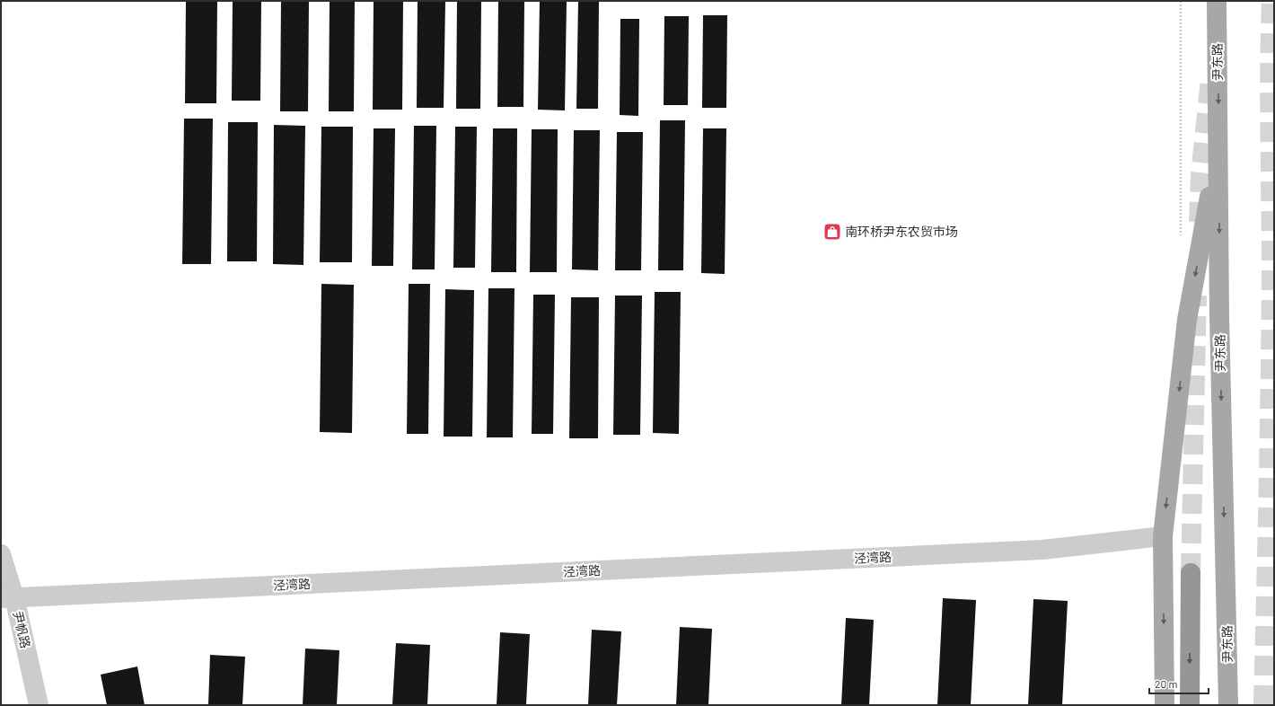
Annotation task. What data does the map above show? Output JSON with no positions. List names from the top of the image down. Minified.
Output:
{"streets":{"main road":["尹东路"],"street":["泾湾路","尹帆路"]},"crossings":[["泾湾路","尹帆路"]],"places":{"shop":["南环桥尹东农贸市场"]},"scale_bar":"20 m"}
